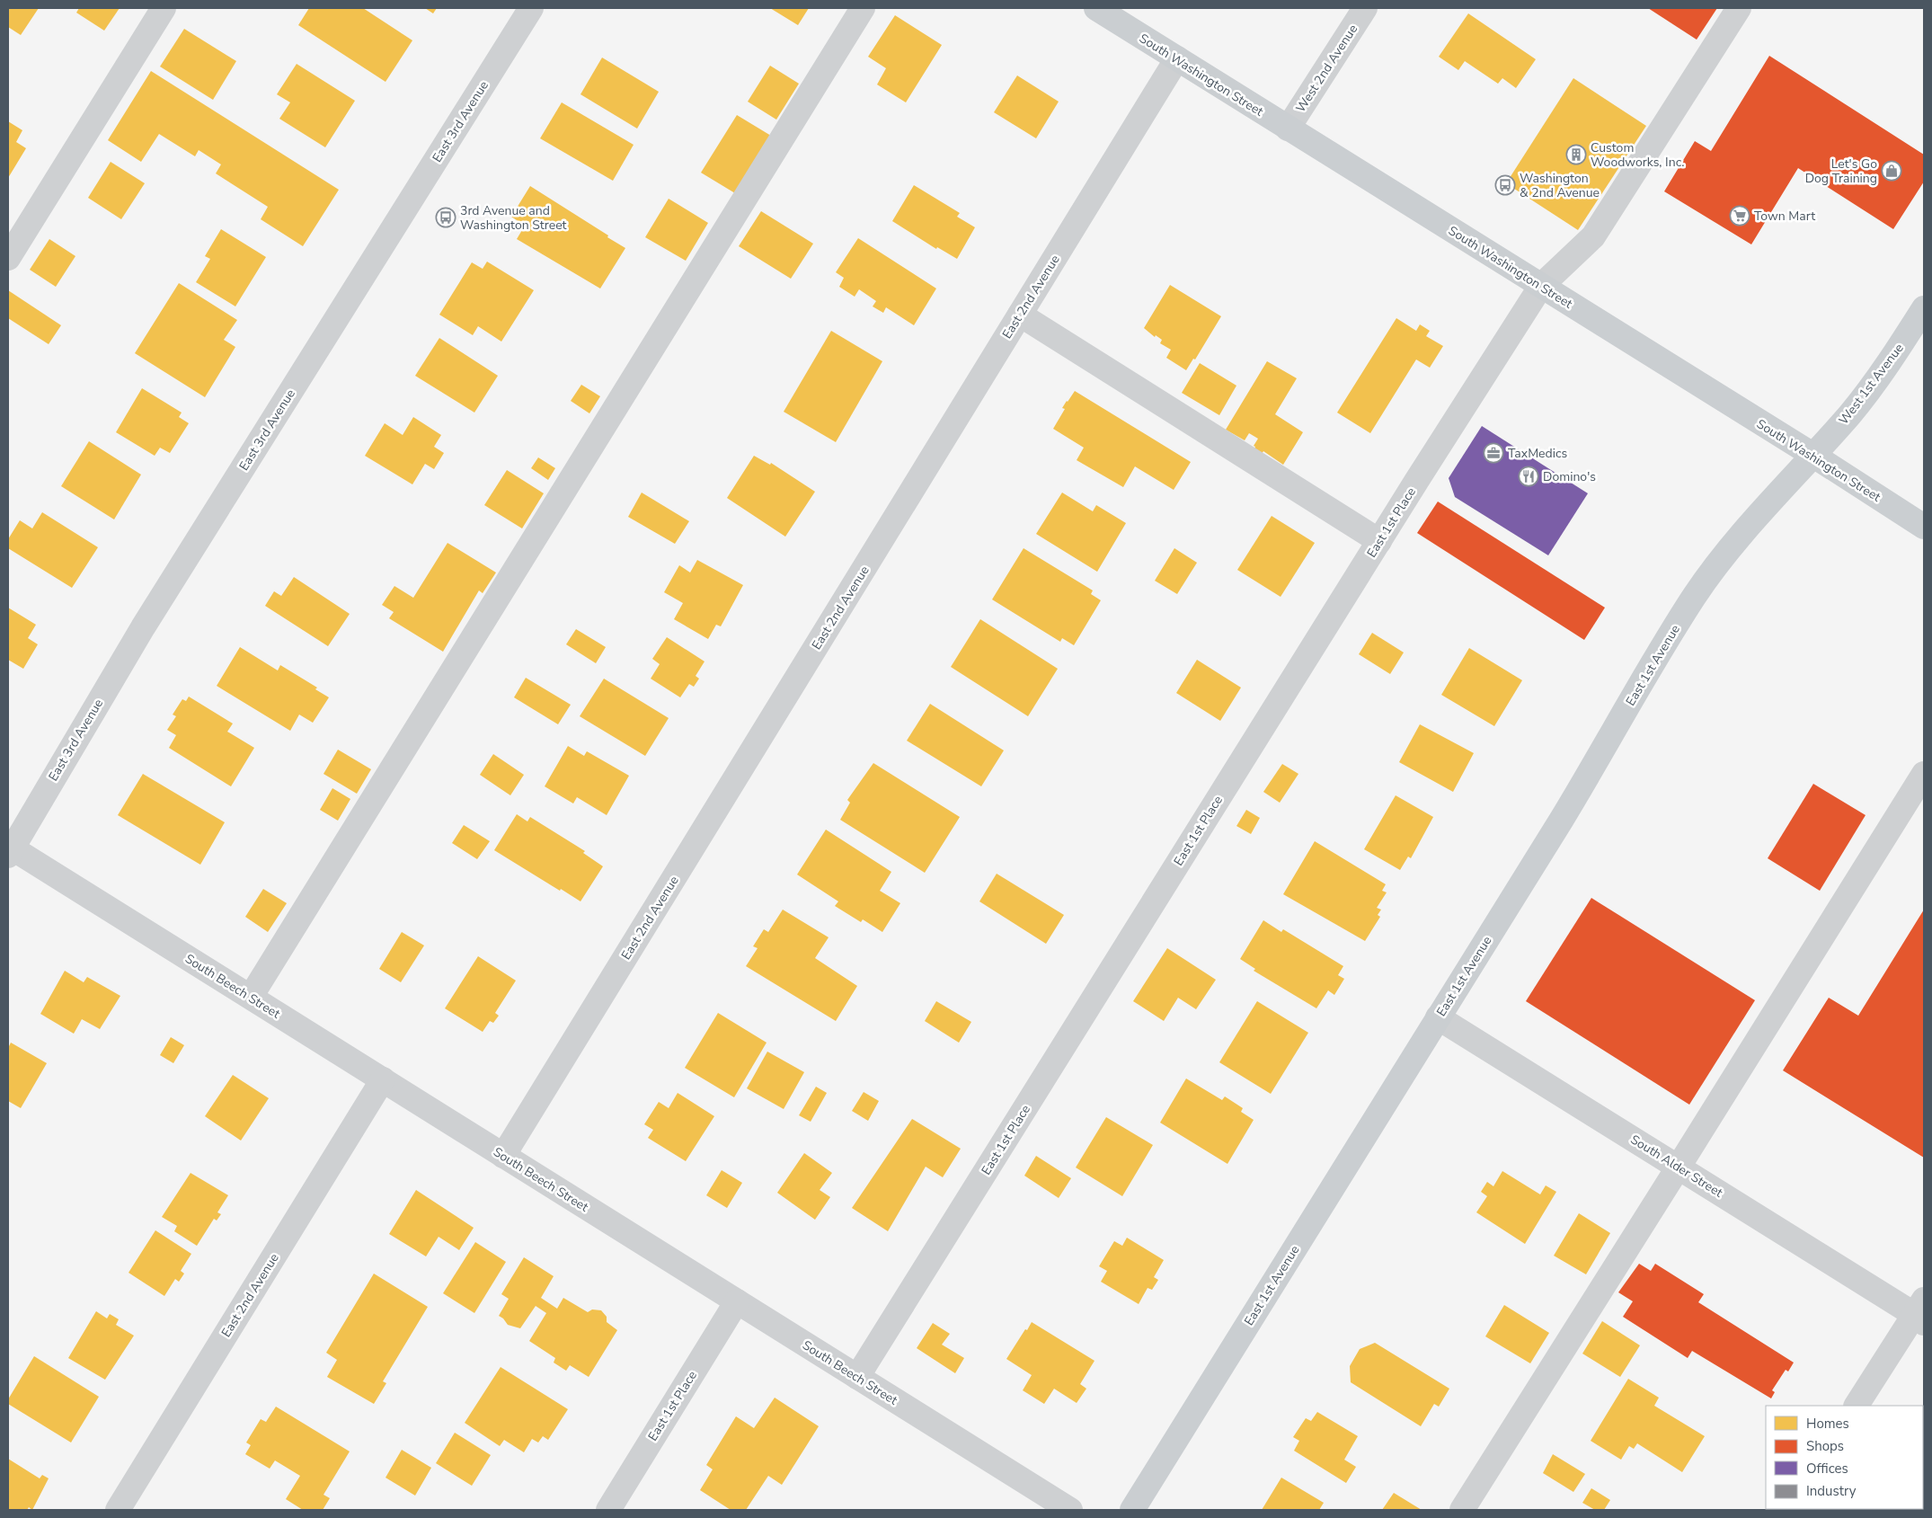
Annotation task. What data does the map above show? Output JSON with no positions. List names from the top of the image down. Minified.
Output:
{"streets":{"main road":["South Washington Street","West 1st Avenue","East 1st Avenue"],"street":["West 2nd Avenue","East 3rd Avenue","East 2nd Avenue","East 1st Place","South Beech Street","South Alder Street"]},"crossings":[["West 2nd Avenue","South Washington Street"],["South Washington Street","East 2nd Avenue"],["South Washington Street","West 1st Avenue"],["South Washington Street","East 1st Place"],["South Washington Street","East 1st Avenue"],["East 3rd Avenue","South Beech Street"],["East 2nd Avenue","South Beech Street"],["West 1st Avenue","East 1st Avenue"],["East 1st Place","South Beech Street"],["East 1st Avenue","South Alder Street"]],"places":{"building":["Custom Woodworks, Inc."],"shop":["Let's Go Dog Training"],"bus stop":["Washington & 2nd Avenue","3rd Avenue and Washington Street"],"supermarket":["Town Mart"],"office":["TaxMedics"],"restaurant":["Domino's"]},"legend":["Homes","Shops","Offices","Industry"]}
